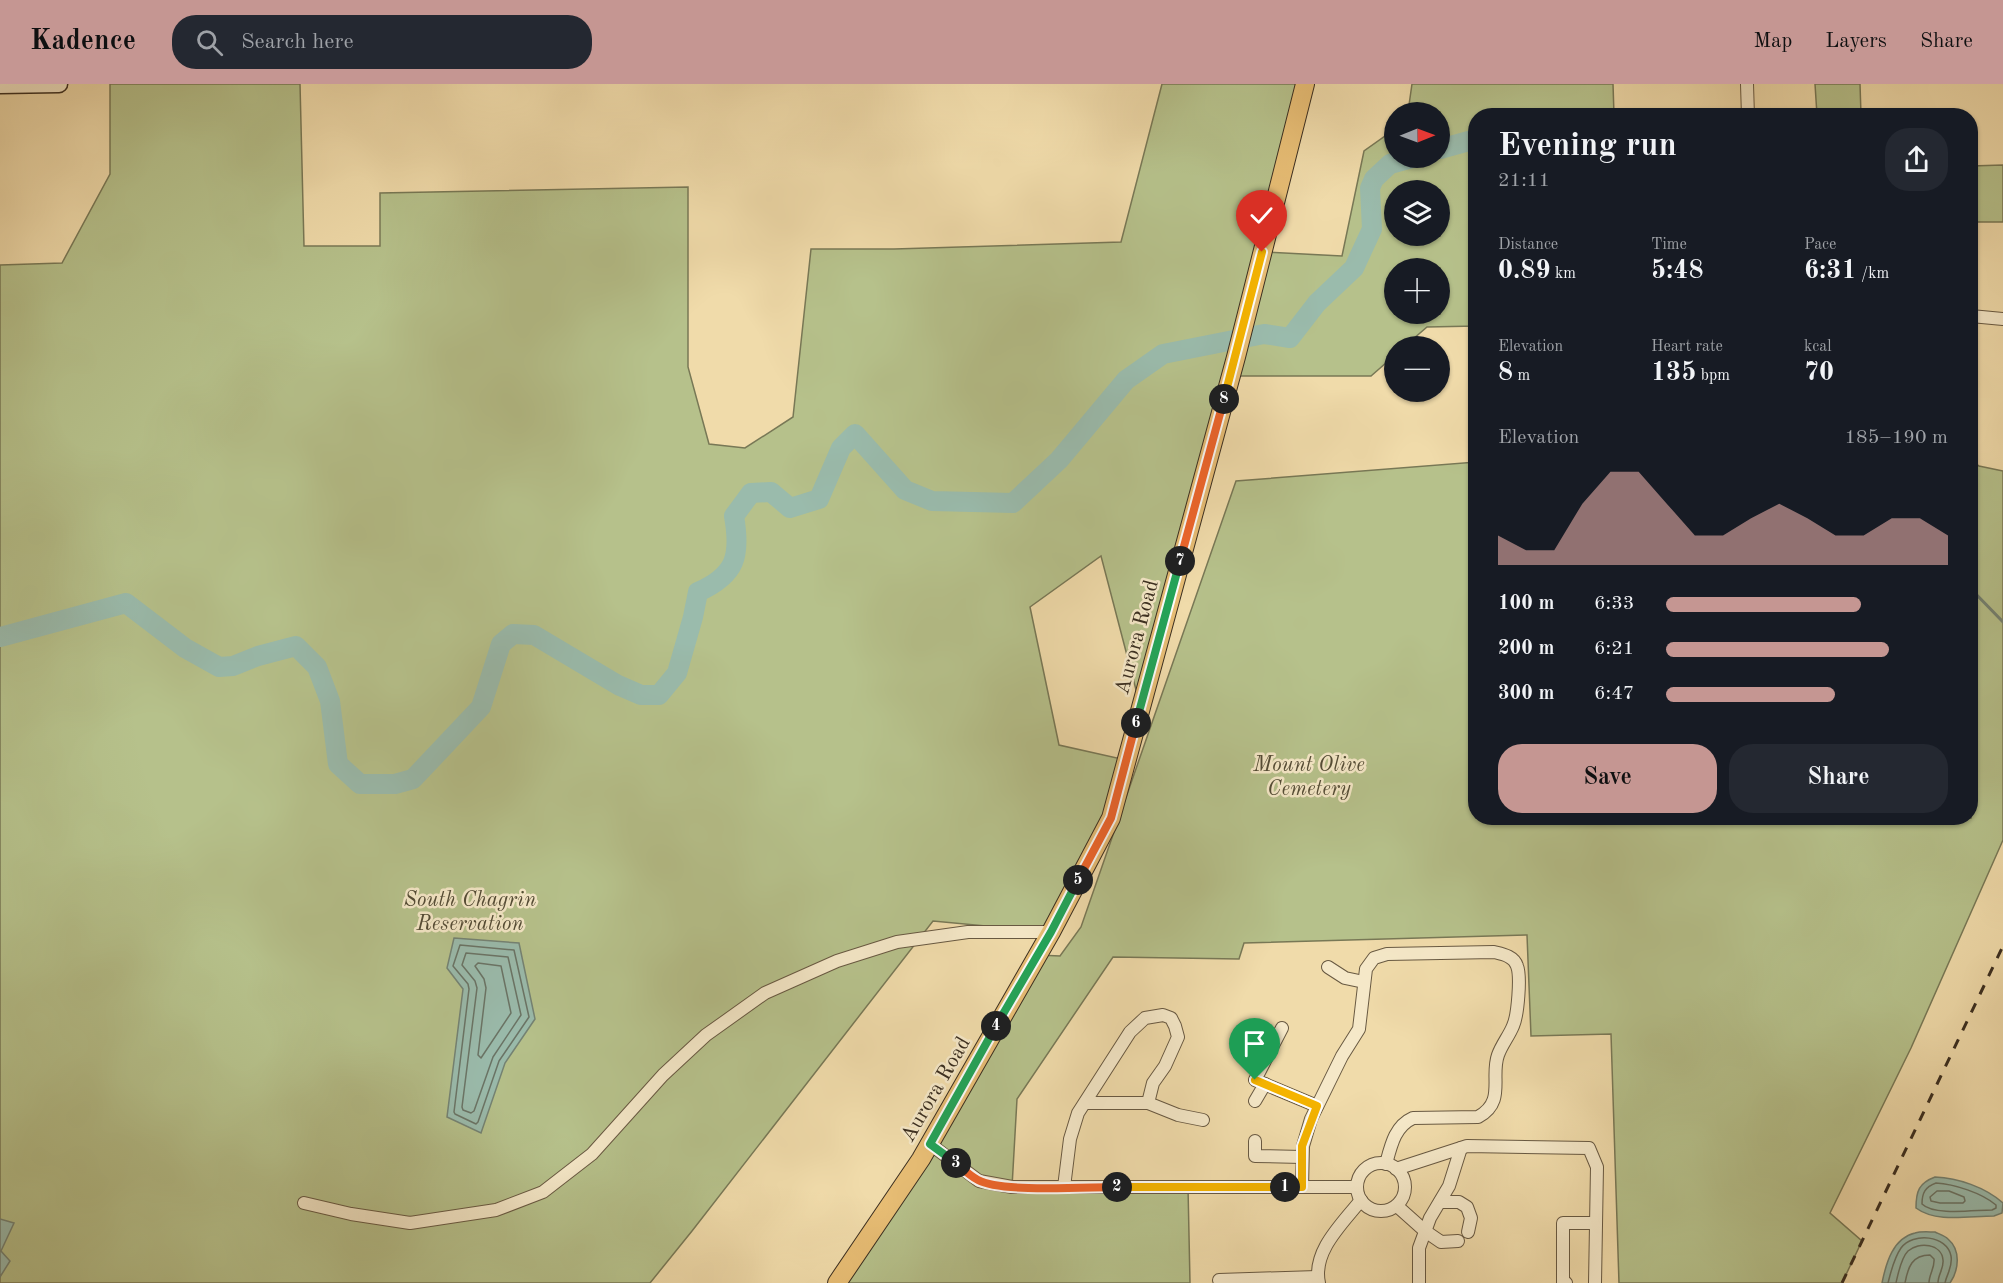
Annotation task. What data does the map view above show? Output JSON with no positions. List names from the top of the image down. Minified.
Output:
{"streets":{"main road":["Aurora Road"]},"parks":["Mount Olive Cemetery","South Chagrin Reservation"],"north":"right","page":{"header":"Kadence","search":"Search here","nav":["Map","Layers","Share"],"map_buttons":["+","−"],"heading":["Evening run","21:11"],"stats":[["Distance","0.89 km"],["Time","5:48"],["Pace","6:31 /km"],["Elevation","8 m"],["Heart rate","135 bpm"],["kcal","70"]],"pins":["8","7","6","5","4","3","1","2"],"chart":["Elevation","185–190 m"],"list":[{"name":"100 m","note":"6:33"},{"name":"200 m","note":"6:21"},{"name":"300 m","note":"6:47"}],"buttons":["Save","Share"]}}
